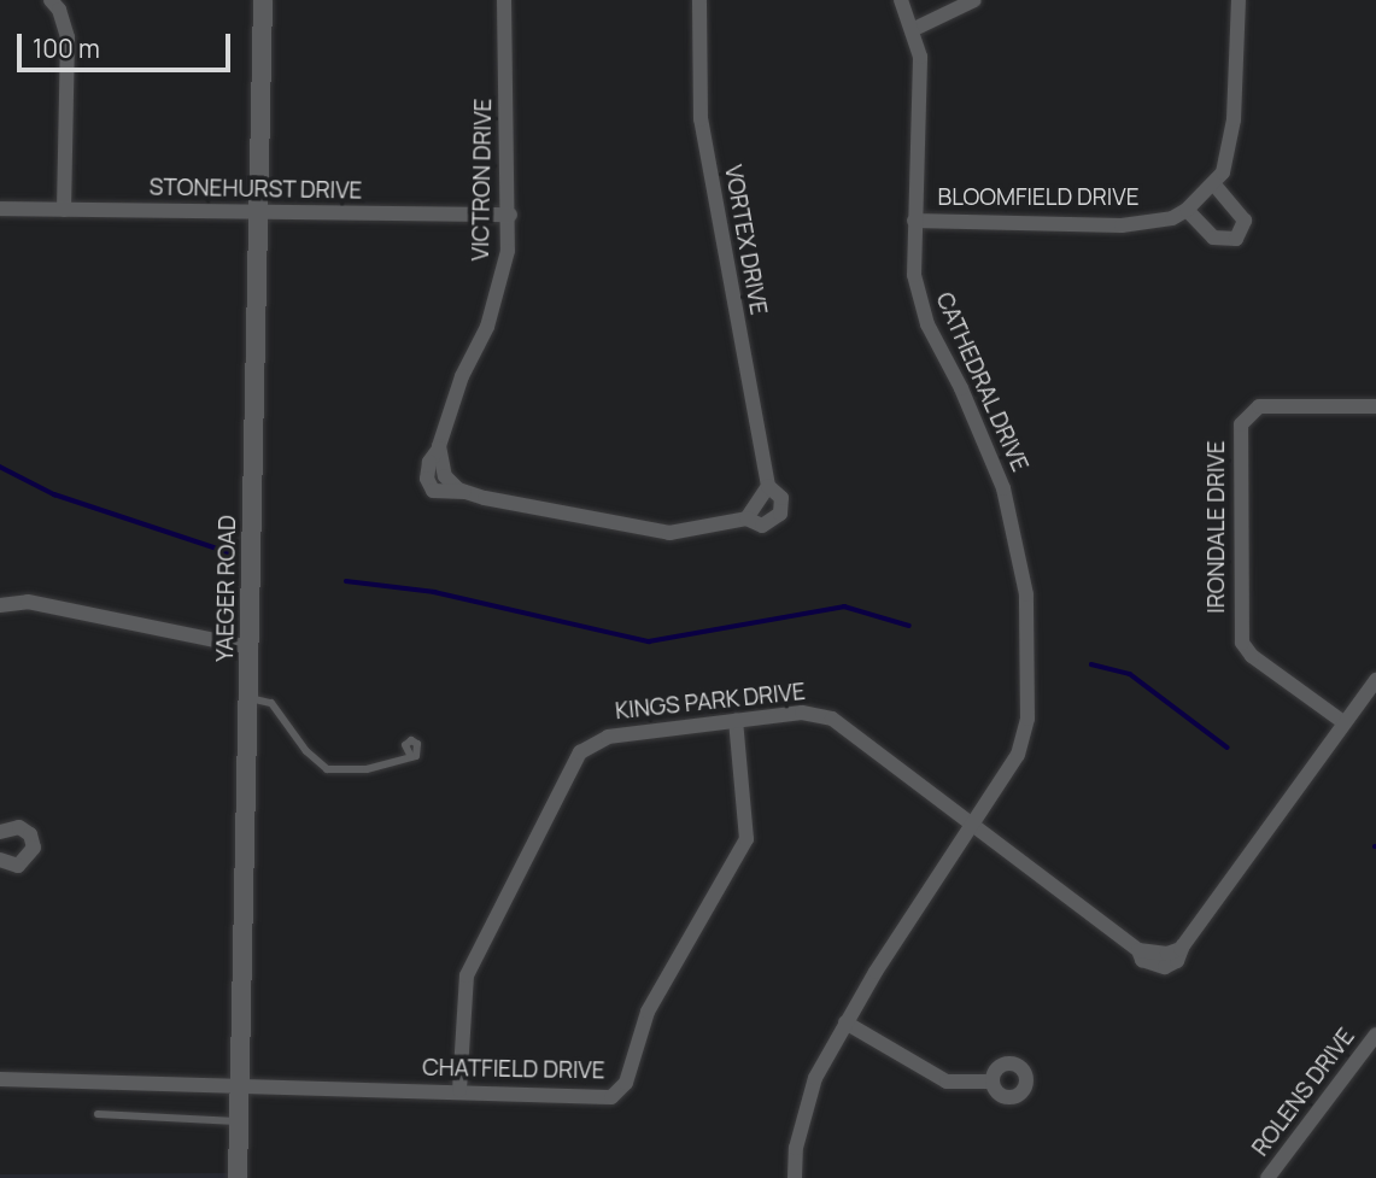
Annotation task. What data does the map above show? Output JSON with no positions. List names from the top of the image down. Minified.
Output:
{"streets":{"street":["VICTRON DRIVE","STONEHURST DRIVE","BLOOMFIELD DRIVE","VORTEX DRIVE","CATHEDRAL DRIVE","IRONDALE DRIVE","YAEGER ROAD","KINGS PARK DRIVE","CHATFIELD DRIVE","ROLENS DRIVE"]},"crossings":[["VICTRON DRIVE","STONEHURST DRIVE"],["VICTRON DRIVE","VORTEX DRIVE"],["STONEHURST DRIVE","YAEGER ROAD"],["BLOOMFIELD DRIVE","CATHEDRAL DRIVE"],["CATHEDRAL DRIVE","KINGS PARK DRIVE"],["IRONDALE DRIVE","KINGS PARK DRIVE"],["YAEGER ROAD","CHATFIELD DRIVE"],["KINGS PARK DRIVE","CHATFIELD DRIVE"]],"scale_bar":"100 m"}
